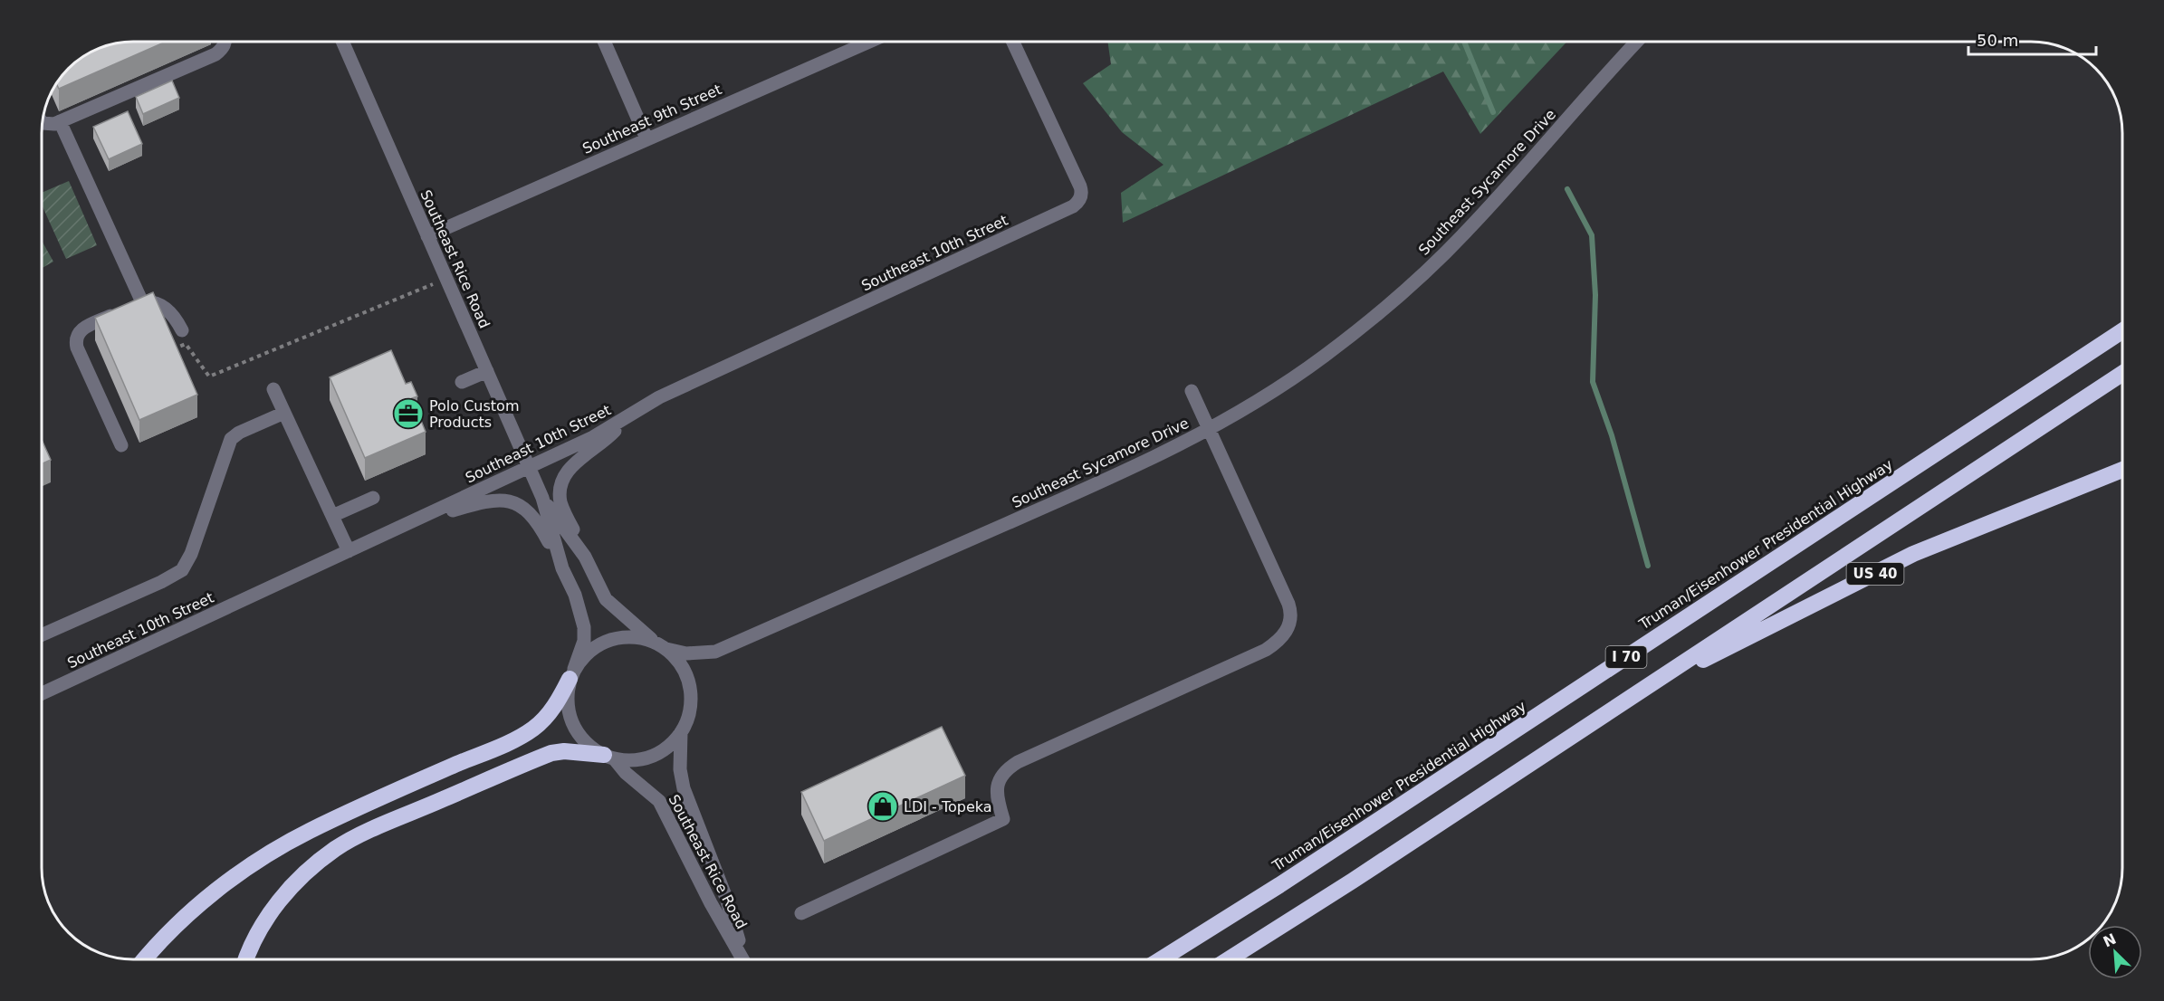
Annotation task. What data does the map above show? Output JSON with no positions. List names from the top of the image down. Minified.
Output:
{"streets":{"highway":["Truman/Eisenhower Presidential Highway","US 40","I 70"],"street":["Southeast 9th Street","Southeast Sycamore Drive","Southeast 10th Street","Southeast Rice Road"]},"crossings":[["Southeast 9th Street","Southeast Rice Road"],["Southeast Sycamore Drive","Southeast Rice Road"],["Southeast 10th Street","Southeast Rice Road"],["US 40","I 70"]],"places":{"office":["Polo Custom Products"],"shop":["LDI - Topeka"]},"scale_bar":"50 m","north":"top left"}
